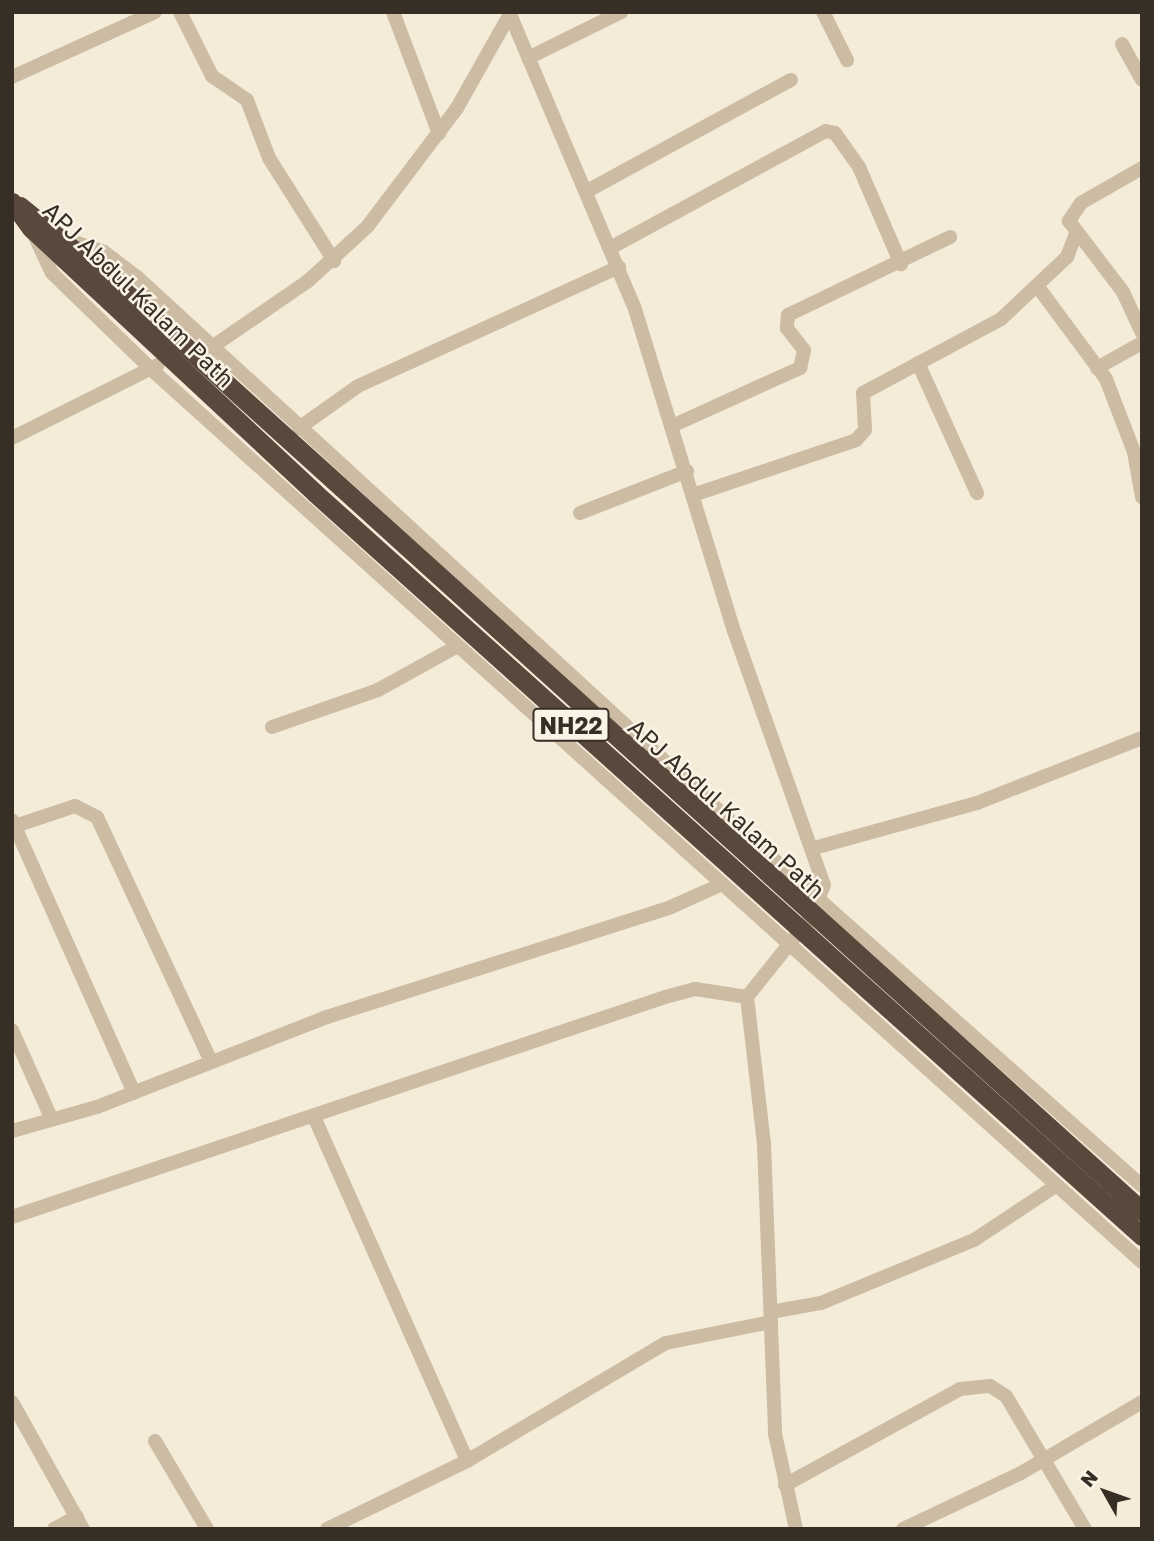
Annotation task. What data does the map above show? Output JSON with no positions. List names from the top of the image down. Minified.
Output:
{"streets":{"highway":["APJ Abdul Kalam Path","NH22"]},"crossings":[["APJ Abdul Kalam Path","NH22"]],"north":"top left"}
